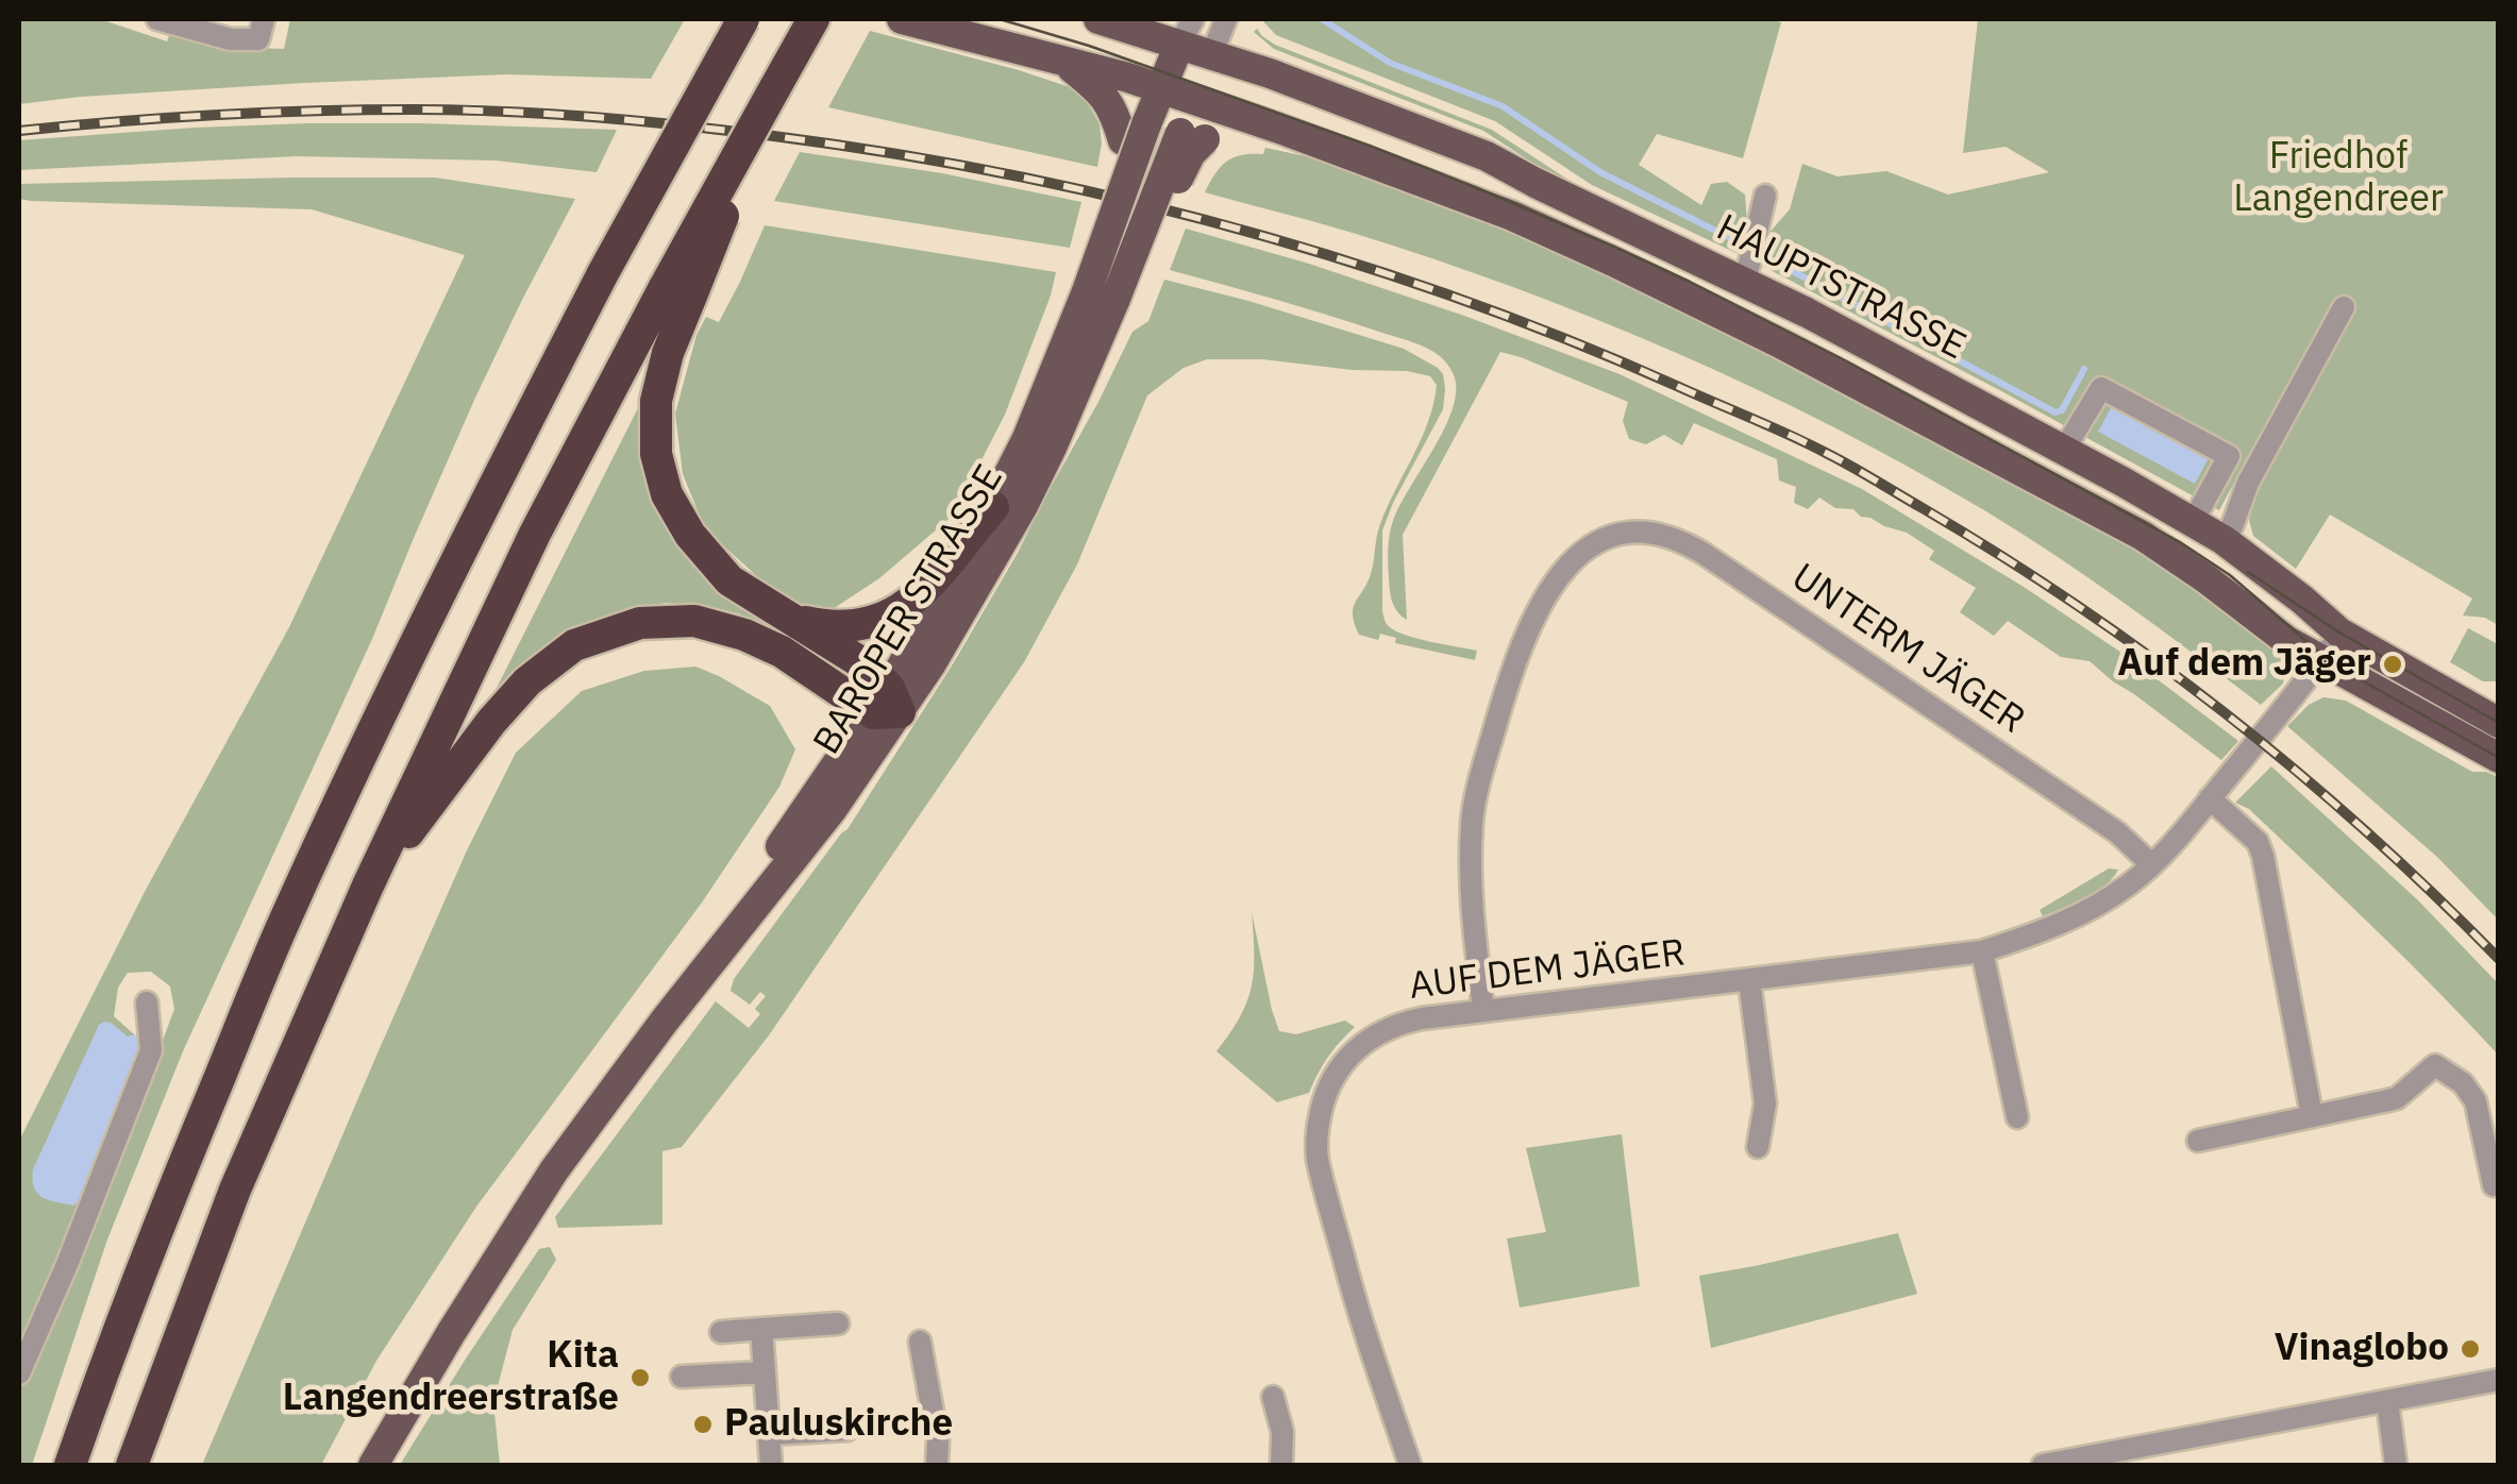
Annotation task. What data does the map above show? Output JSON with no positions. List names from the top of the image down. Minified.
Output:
{"streets":{"main road":["HAUPTSTRASSE","BAROPER STRASSE"],"street":["UNTERM JÄGER","AUF DEM JÄGER"]},"crossings":[["HAUPTSTRASSE","BAROPER STRASSE"],["HAUPTSTRASSE","AUF DEM JÄGER"],["UNTERM JÄGER","AUF DEM JÄGER"]],"parks":["Friedhof Langendreer"],"places":["Auf dem Jäger","Vinaglobo","Kita Langendreerstraße","Pauluskirche"]}
